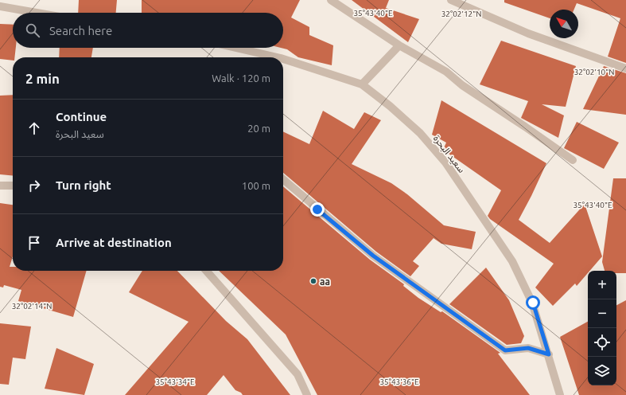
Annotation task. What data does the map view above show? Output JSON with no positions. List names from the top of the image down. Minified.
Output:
{"streets":{"street":["سعيد البحرة"]},"places":["aa"],"north":"top left","page":{"search":"Search here","heading":["2 min","Walk · 120 m"],"list":[["Continue","سعيد البحرة","20 m"],["Turn right","100 m"],"Arrive at destination"],"map_buttons":["+","−"]},"coordinates":["35°43'40\"E","32°02'12\"N","32°02'10\"N","32°02'14\"N","35°43'34\"E","35°43'36\"E"]}
